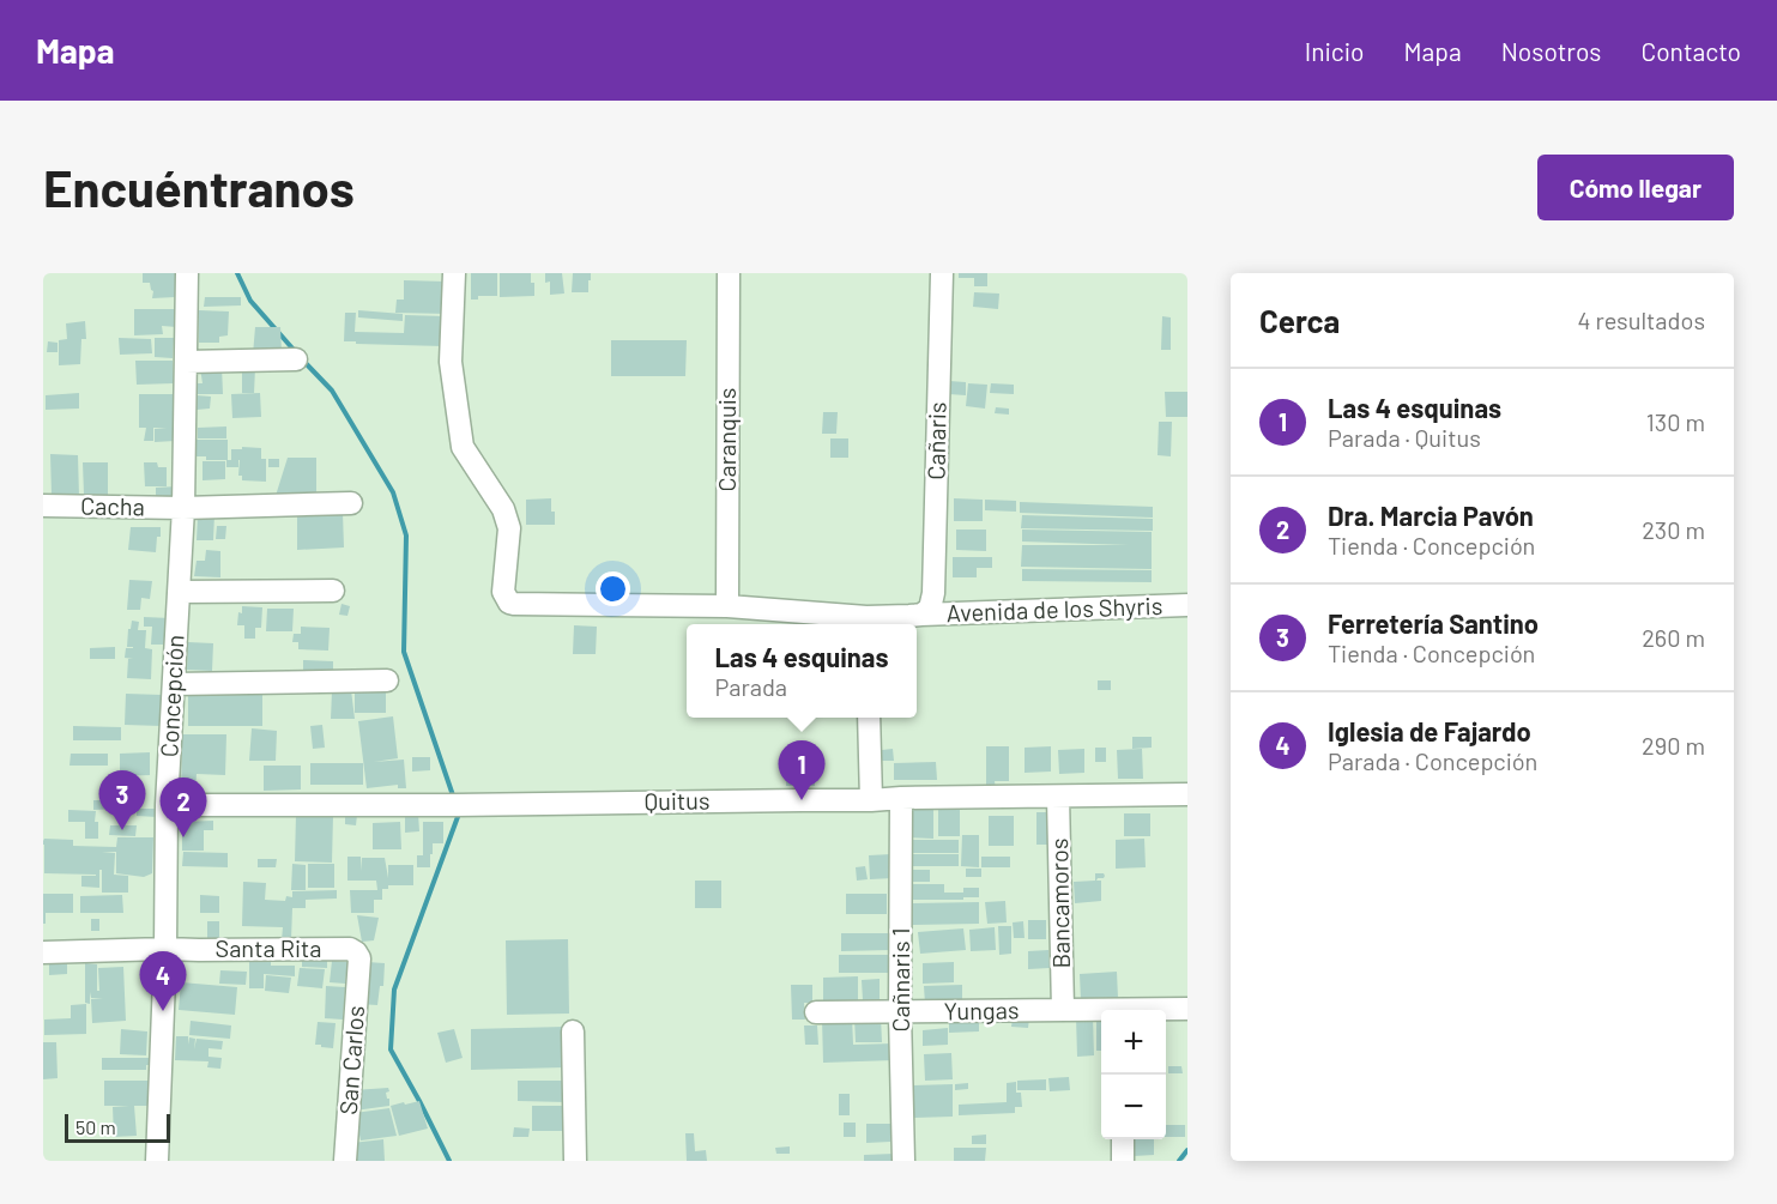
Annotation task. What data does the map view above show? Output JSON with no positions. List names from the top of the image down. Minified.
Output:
{"streets":{"street":["Caranquis","Cañaris","Cacha","Avenida de los Shyris","Concepción","Quitus","Bancamoros","Santa Rita","Cañnaris 1","Yungas","San Carlos"]},"crossings":[["Caranquis","Avenida de los Shyris"],["Cañaris","Avenida de los Shyris"],["Cacha","Concepción"],["Concepción","Quitus"],["Concepción","Santa Rita"],["Quitus","Bancamoros"],["Quitus","Cañnaris 1"],["Bancamoros","Yungas"],["Santa Rita","San Carlos"],["Cañnaris 1","Yungas"]],"scale_bar":"50 m","page":{"header":"Mapa","nav":["Inicio","Mapa","Nosotros","Contacto"],"buttons":"Cómo llegar","title":"Encuéntranos","heading":["Cerca","4 resultados"],"list":[{"mark":"1","name":"Las 4 esquinas","note":"Parada · Quitus","value":"130 m"},{"mark":"2","name":"Dra. Marcia Pavón","note":"Tienda · Concepción","value":"230 m"},{"mark":"3","name":"Ferretería Santino","note":"Tienda · Concepción","value":"260 m"},{"mark":"4","name":"Iglesia de Fajardo","note":"Parada · Concepción","value":"290 m"}],"popup":["Las 4 esquinas","Parada"],"pins":["1","3","2","4"],"map_buttons":["+","−"],"scale":"50 m"}}
